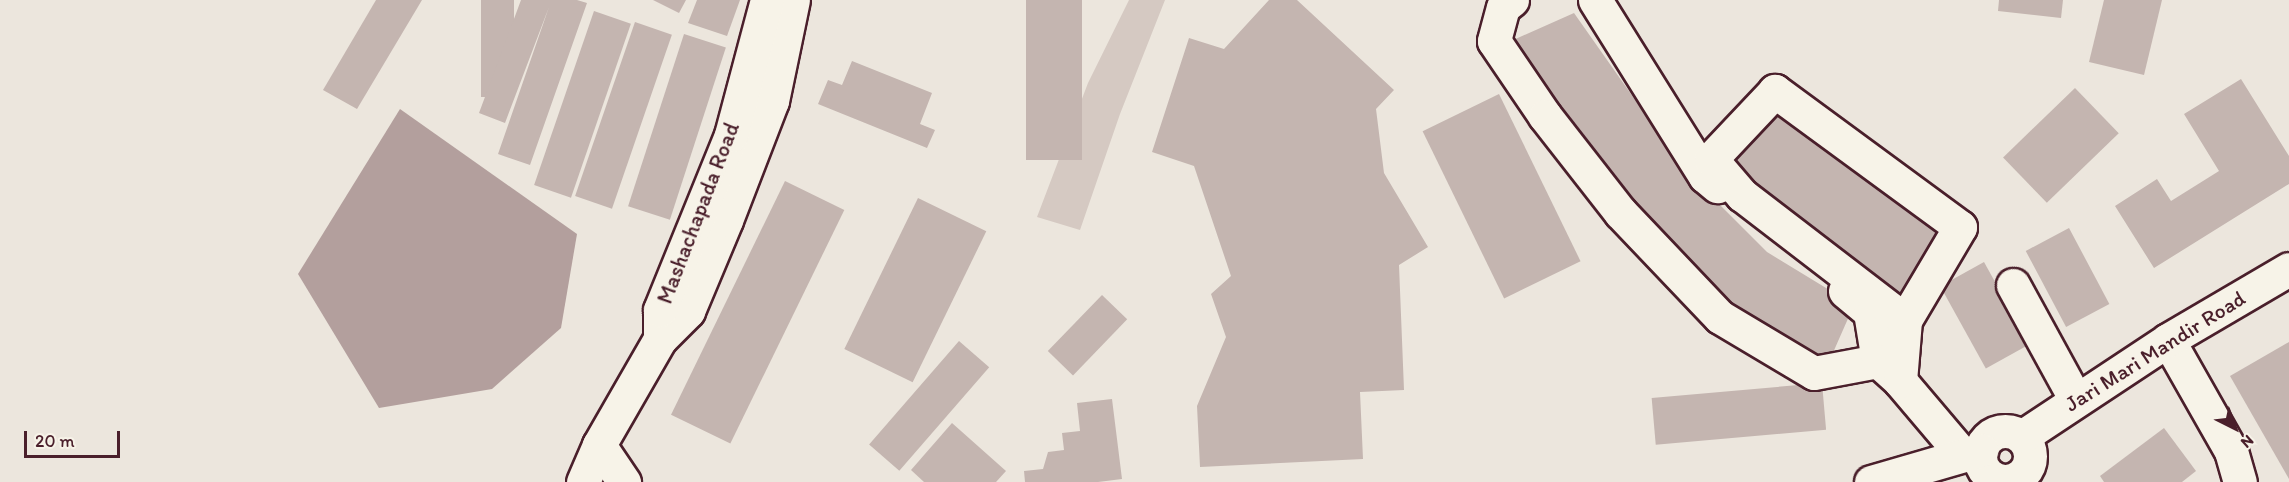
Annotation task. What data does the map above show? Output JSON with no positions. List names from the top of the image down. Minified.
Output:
{"streets":{"street":["Mashachapada Road","Jari Mari Mandir Road"]},"scale_bar":"20 m","north":"bottom right"}
